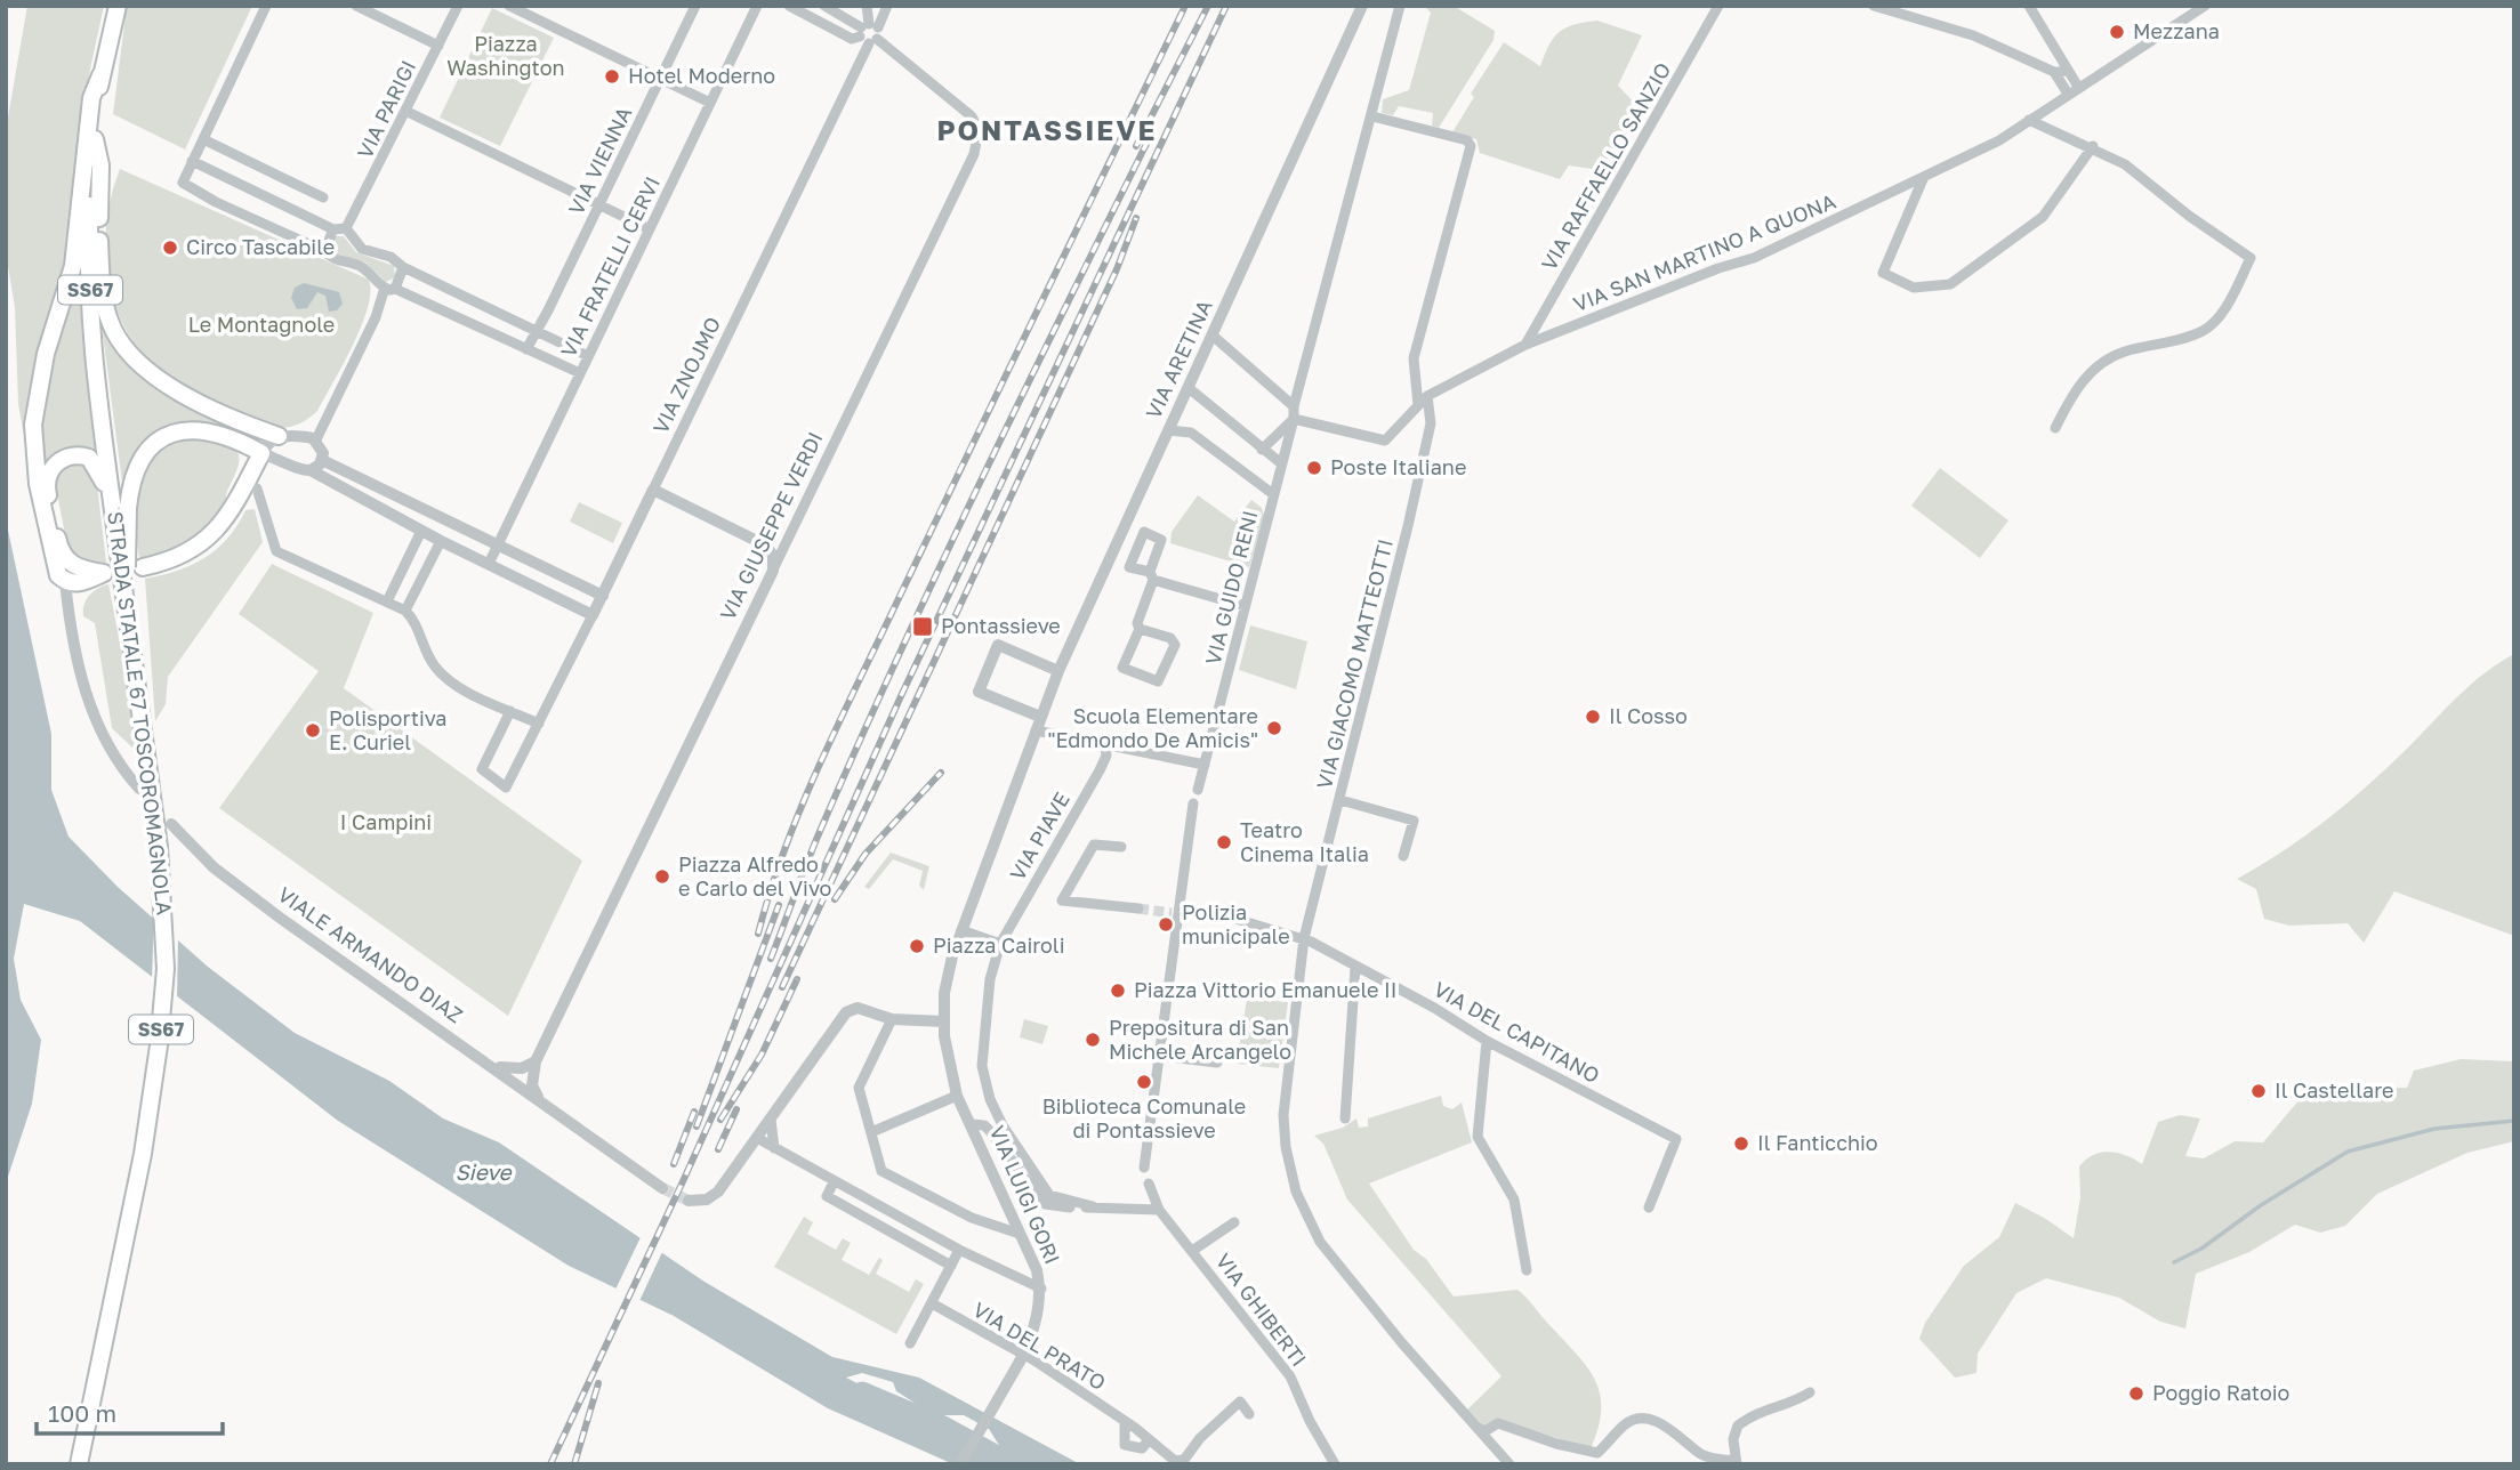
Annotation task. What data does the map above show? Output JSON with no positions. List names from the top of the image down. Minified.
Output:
{"streets":{"main road":["SS67","STRADA STATALE 67 TOSCOROMAGNOLA"],"street":["VIA PARIGI","VIA VIENNA","VIA RAFFAELLO SANZIO","VIA SAN MARTINO A QUONA","VIA FRATELLI CERVI","VIA ARETINA","VIA ZNOJMO","VIA GIUSEPPE VERDI","VIA GUIDO RENI","VIA GIACOMO MATTEOTTI","VIA PIAVE","VIALE ARMANDO DIAZ","VIA DEL CAPITANO","VIA LUIGI GORI","VIA GHIBERTI","VIA DEL PRATO"]},"crossings":[["VIA RAFFAELLO SANZIO","VIA SAN MARTINO A QUONA"],["VIA SAN MARTINO A QUONA","VIA GUIDO RENI"],["VIA SAN MARTINO A QUONA","VIA GIACOMO MATTEOTTI"],["VIA ARETINA","VIA LUIGI GORI"],["VIA ZNOJMO","VIA GIUSEPPE VERDI"],["VIA GIUSEPPE VERDI","VIALE ARMANDO DIAZ"],["VIA GIACOMO MATTEOTTI","VIA DEL CAPITANO"]],"districts":["PONTASSIEVE"],"water":["Sieve"],"parks":["Piazza Washington","Le Montagnole","I Campini"],"places":{"other":["Mezzana","Hotel Moderno","Circo Tascabile","Poste Italiane","Il Cosso","Scuola Elementare \"Edmondo De Amicis\"","Polisportiva E. Curiel","Teatro Cinema Italia","Piazza Alfredo e Carlo del Vivo","Polizia municipale","Piazza Cairoli","Piazza Vittorio Emanuele II","Prepositura di San Michele Arcangelo","Biblioteca Comunale di Pontassieve","Il Castellare","Il Fanticchio","Poggio Ratoio"],"transit":["Pontassieve"]},"scale_bar":"100 m"}
